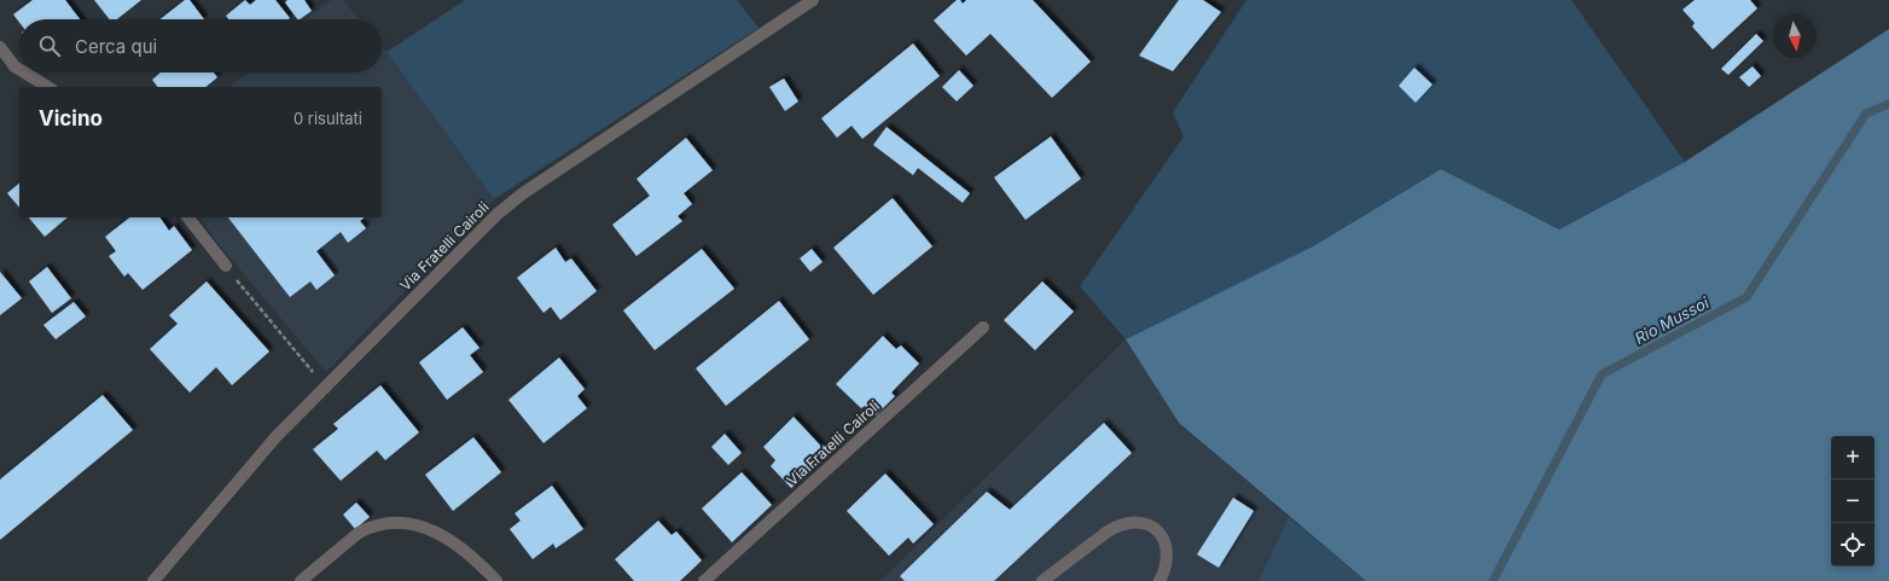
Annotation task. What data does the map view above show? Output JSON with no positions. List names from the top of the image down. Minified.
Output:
{"streets":{"street":["Via Fratelli Cairoli"]},"water":["Rio Mussoi"],"north":"bottom","page":{"search":"Cerca qui","heading":["Vicino","0 risultati"],"map_buttons":["+","−"]}}
